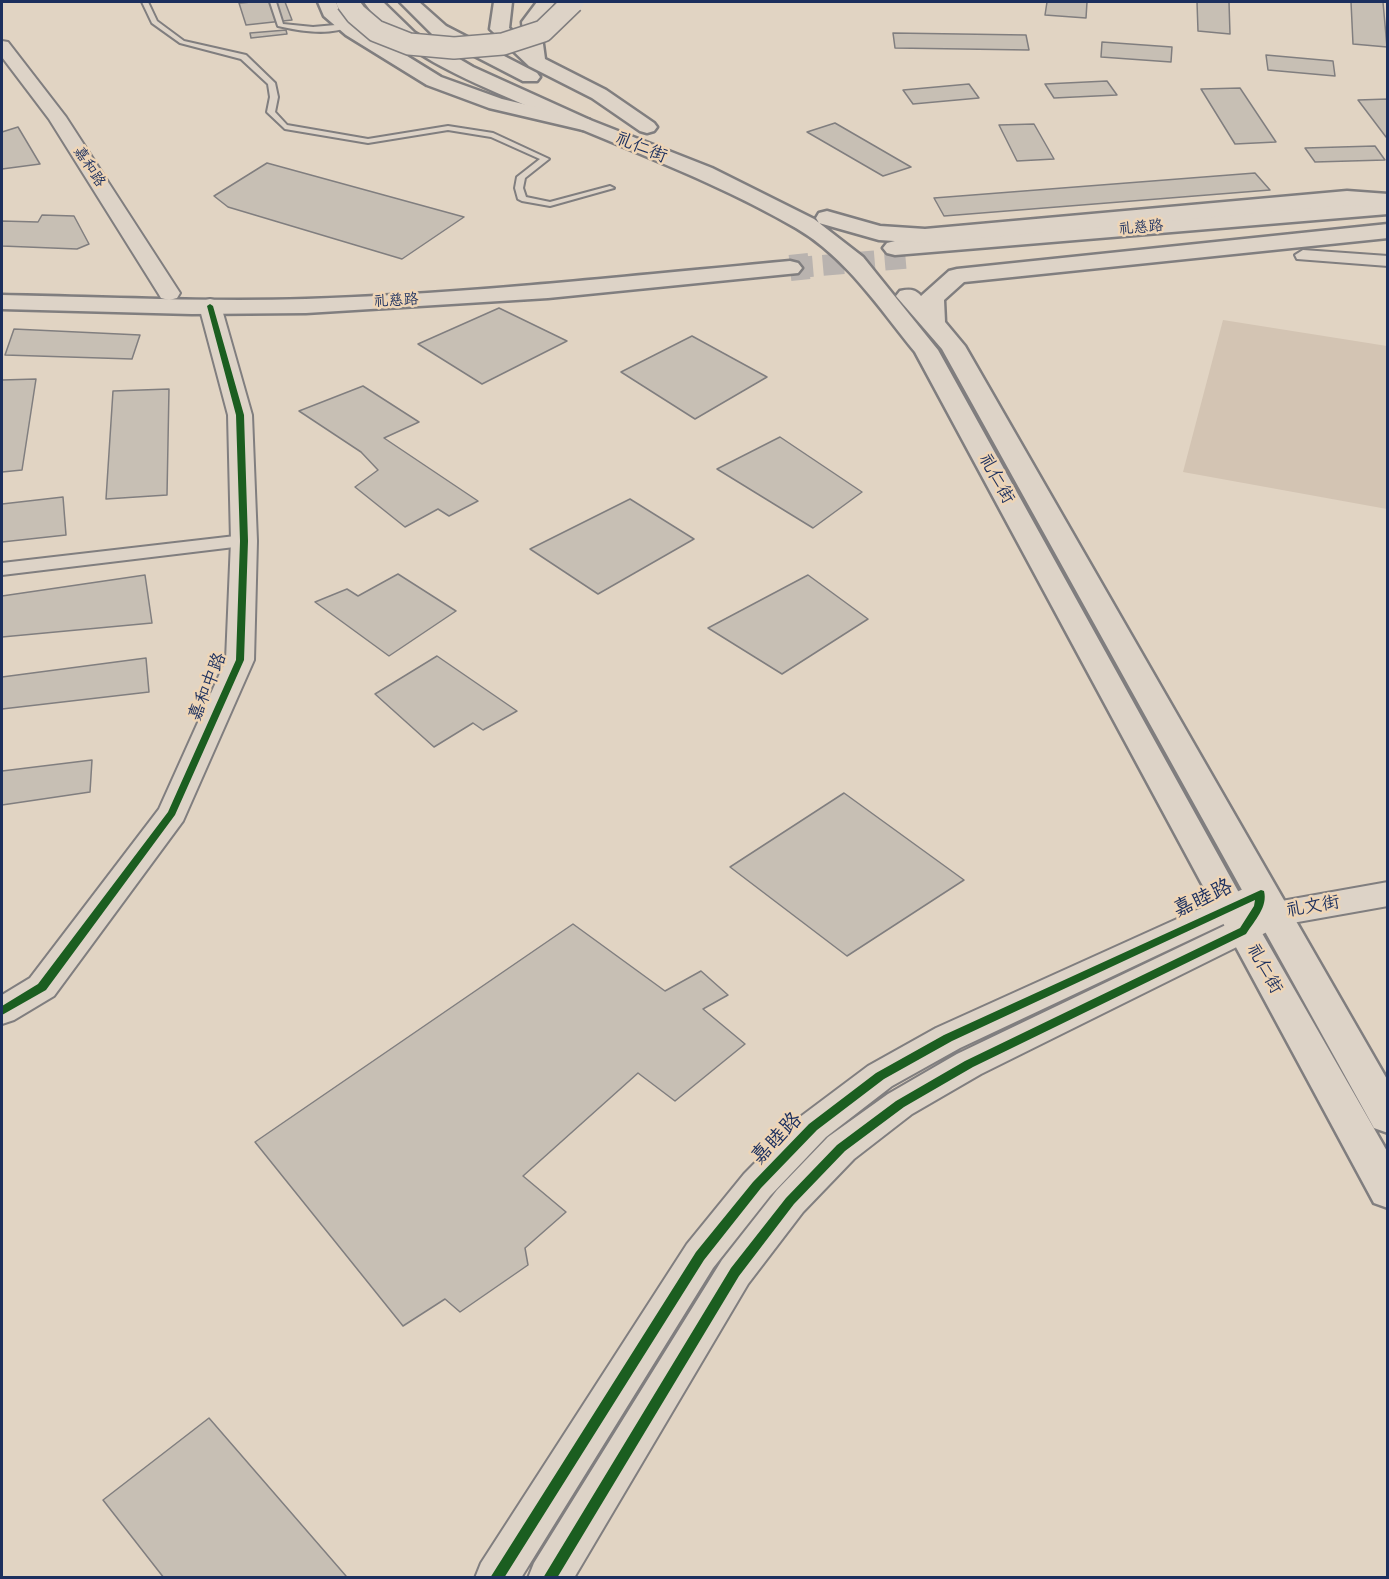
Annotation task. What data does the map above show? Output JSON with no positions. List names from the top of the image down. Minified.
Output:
{"streets":{"main road":["礼仁街","礼慈路"],"street":["嘉和路","嘉和中路","嘉睦路","礼文街"]},"crossings":[["礼仁街","嘉睦路"],["礼仁街","礼文街"],["嘉和路","礼慈路"],["礼慈路","嘉和中路"],["嘉睦路","礼文街"]]}
